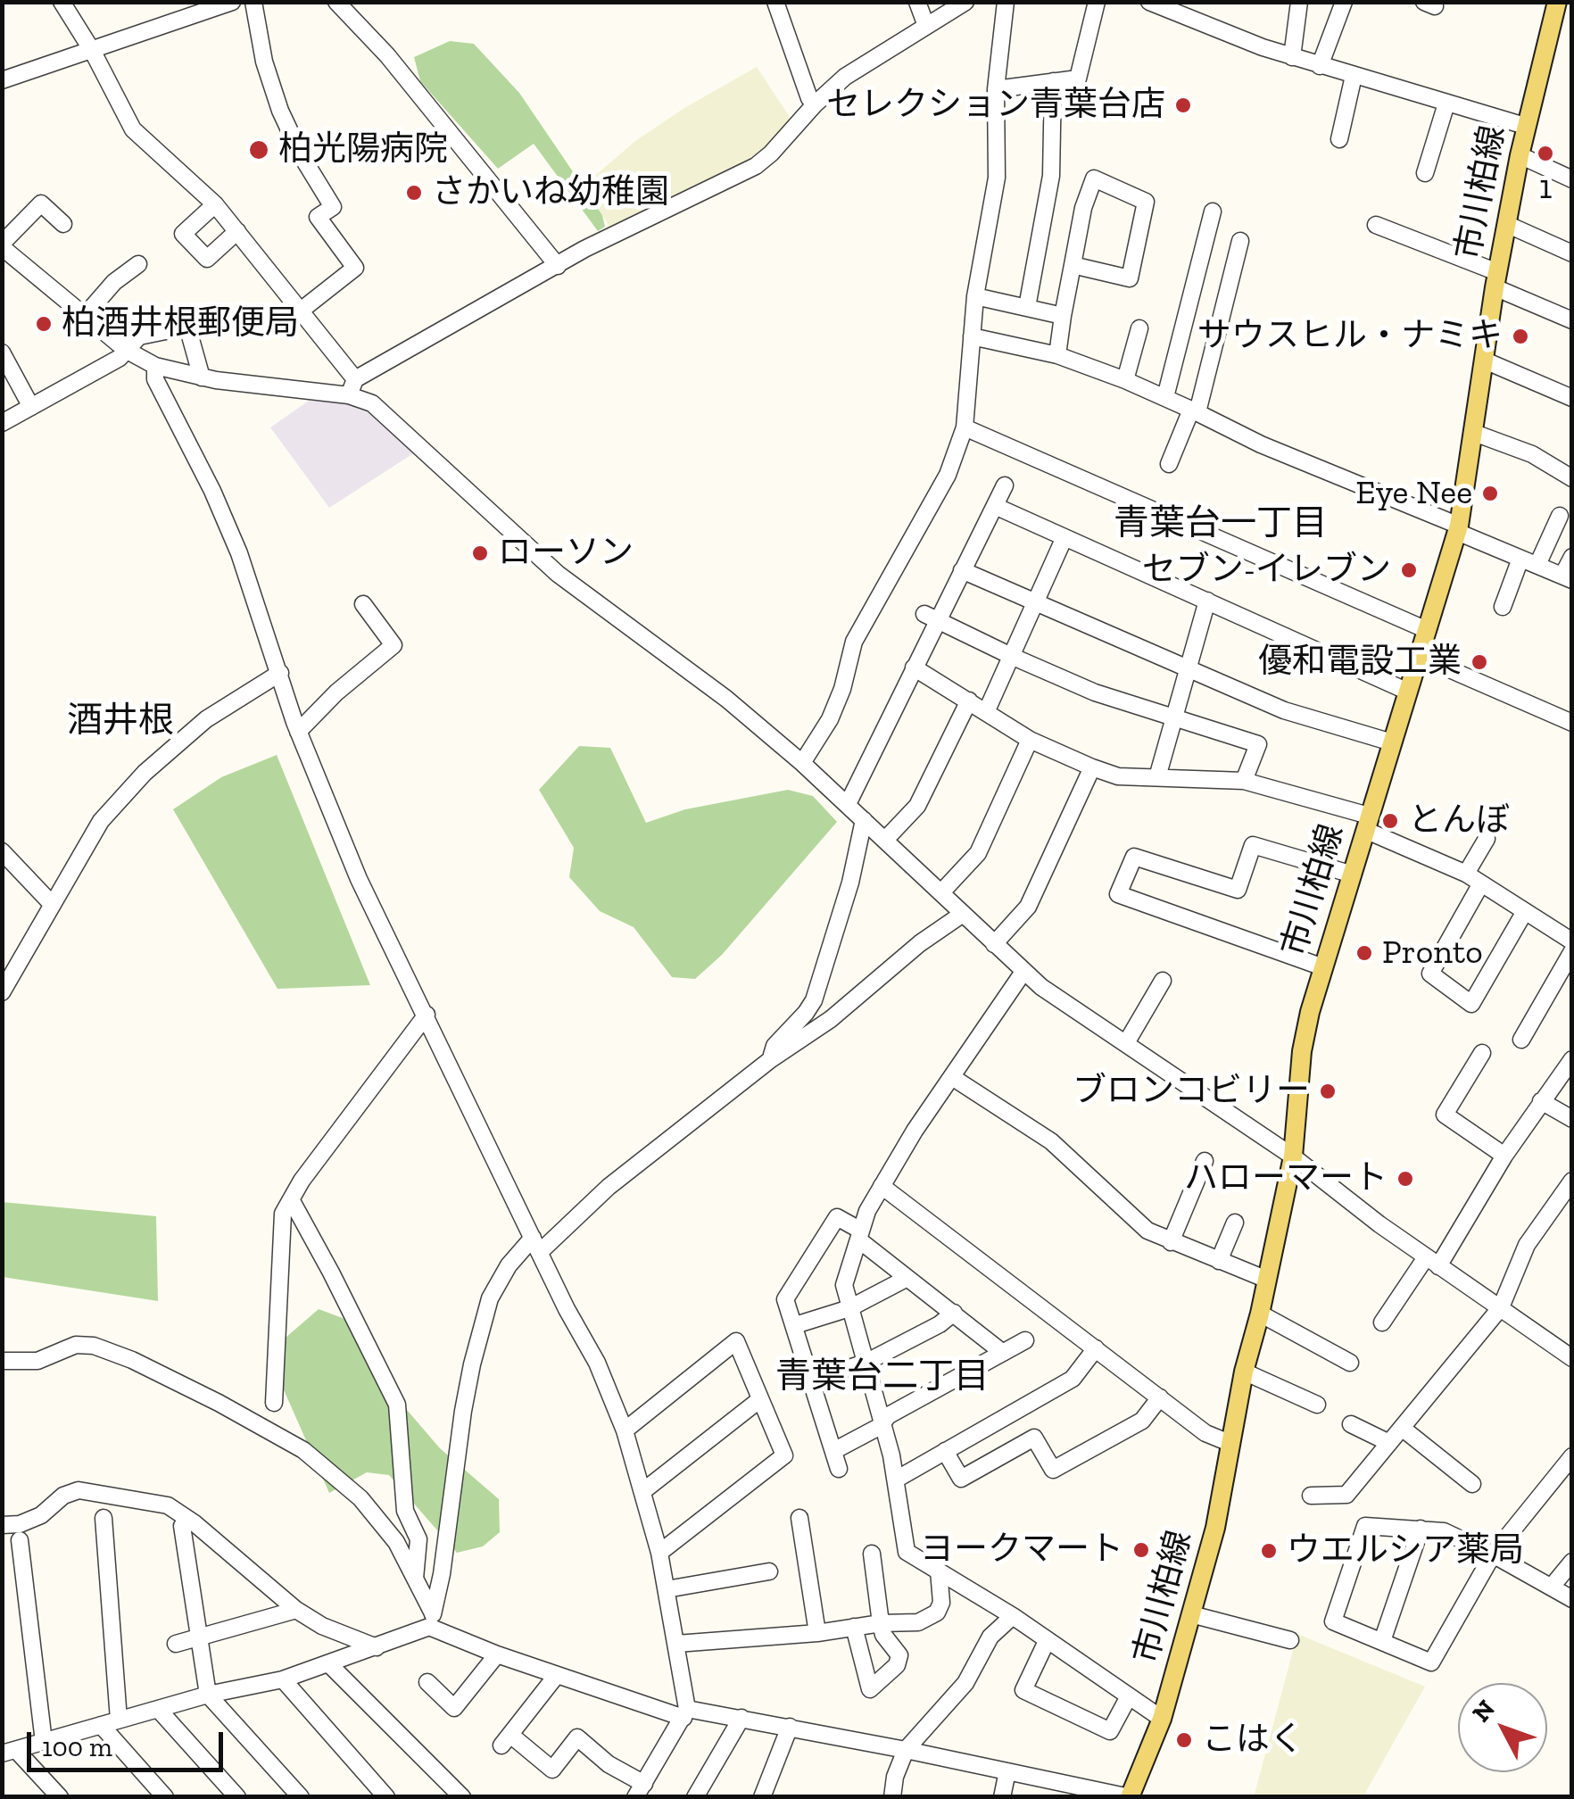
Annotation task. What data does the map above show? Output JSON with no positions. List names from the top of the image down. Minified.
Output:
{"streets":{"main road":["市川柏線"]},"districts":["青葉台一丁目","酒井根","青葉台二丁目"],"places":["セレクション青葉台店","柏光陽病院","1","さかいね幼稚園","柏酒井根郵便局","サウスヒル・ナミキ","Eye Nee","ローソン","セブン-イレブン","優和電設工業","とんぼ","Pronto","ブロンコビリー","ハローマート","ヨークマート","ウエルシア薬局","こはく"],"scale_bar":"100 m","north":"top left"}
